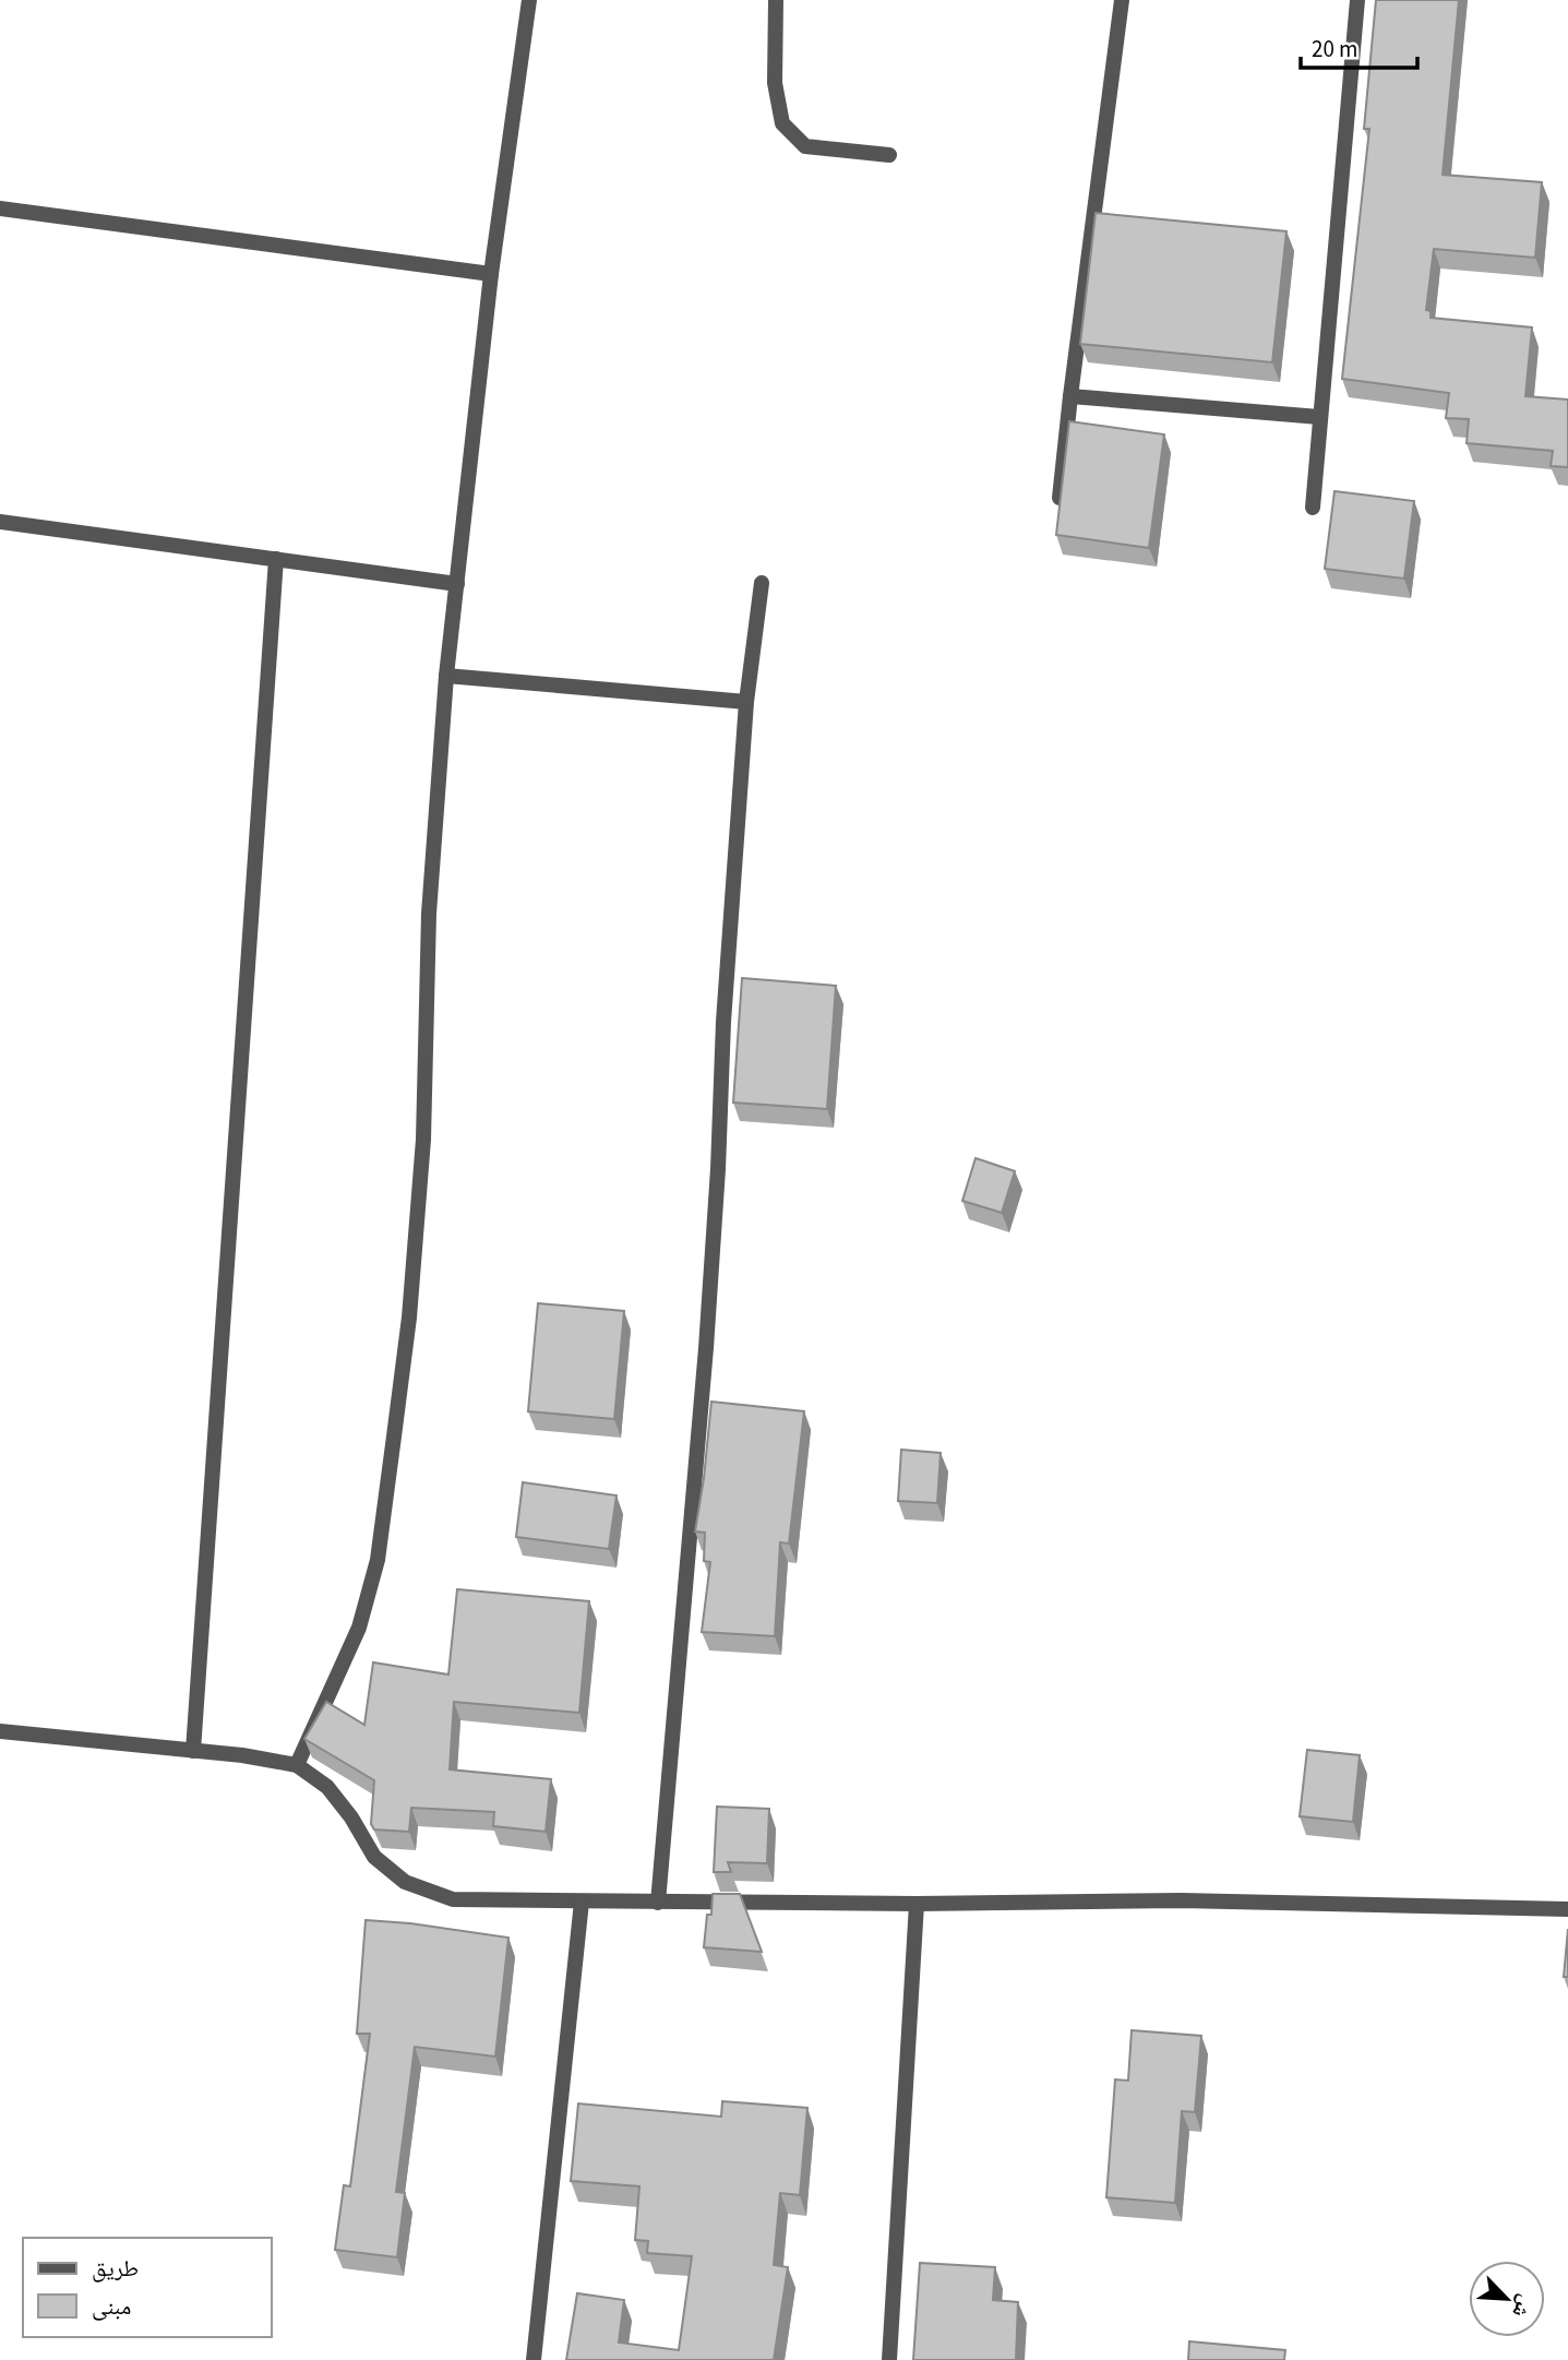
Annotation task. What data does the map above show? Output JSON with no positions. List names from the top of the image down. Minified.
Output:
{"legend":["طريق","مبنى"],"scale_bar":"20 m","north":"bottom right"}
